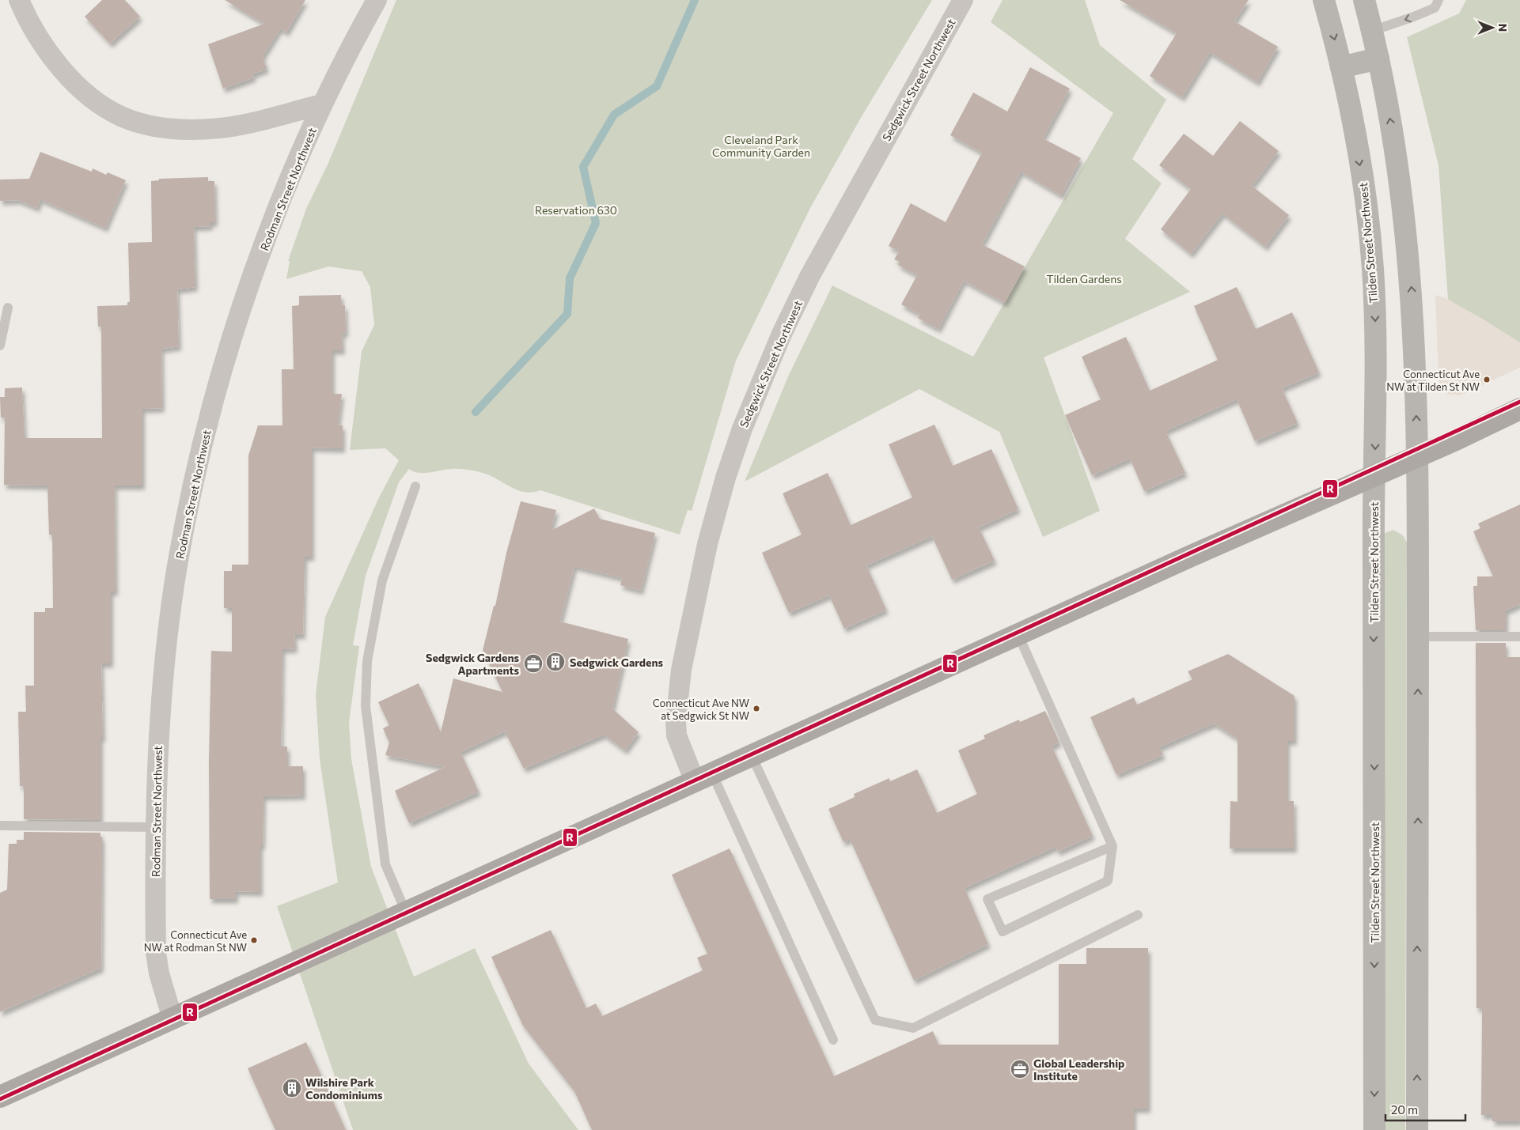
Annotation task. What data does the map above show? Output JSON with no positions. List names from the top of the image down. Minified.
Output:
{"streets":{"street":["Sedgwick Street Northwest","Rodman Street Northwest","Tilden Street Northwest"]},"parks":["Cleveland Park Community Garden","Reservation 630","Tilden Gardens"],"places":{"other":["Connecticut Ave NW at Tilden St NW","Connecticut Ave NW at Sedgwick St NW","Connecticut Ave NW at Rodman St NW"],"building":["Sedgwick Gardens","Wilshire Park Condominiums"],"office":["Sedgwick Gardens Apartments","Global Leadership Institute"]},"lines":["transit line R"],"scale_bar":"20 m","north":"right"}
